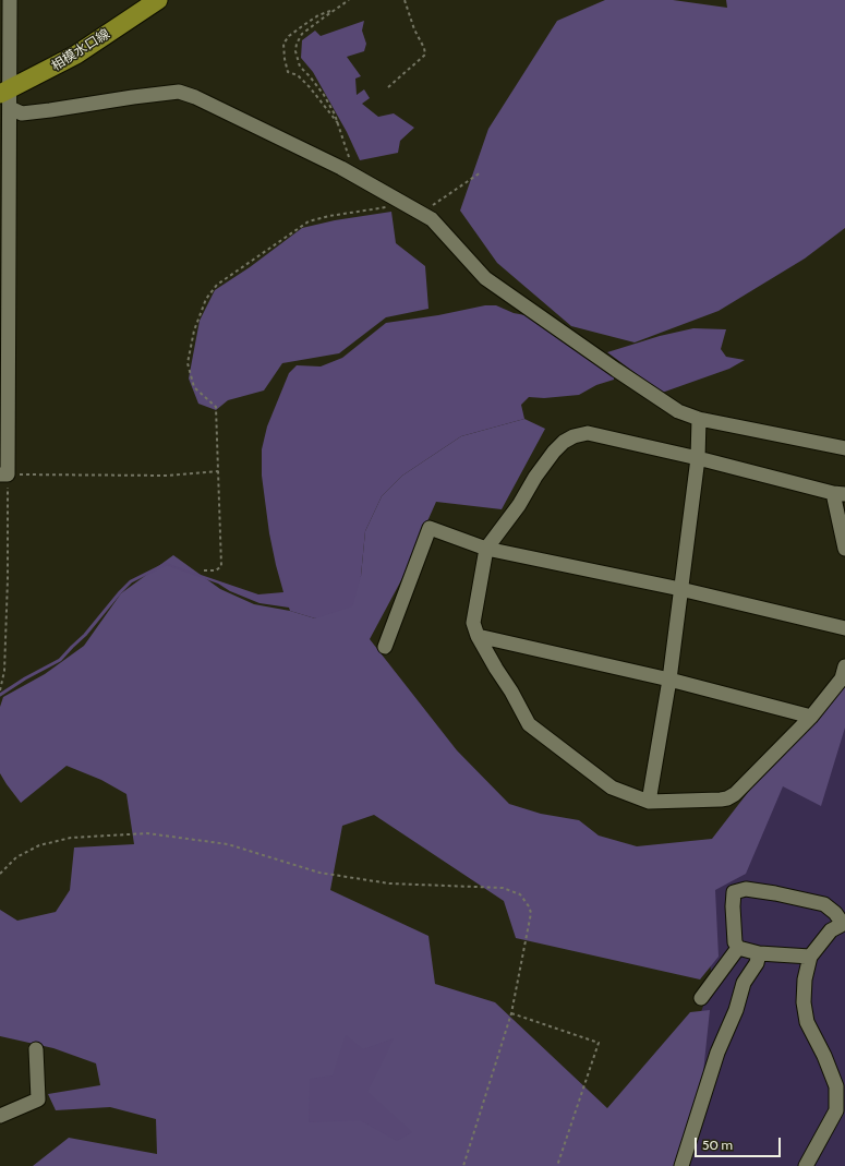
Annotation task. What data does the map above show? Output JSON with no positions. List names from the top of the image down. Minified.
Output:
{"streets":{"main road":["相模水口線"]},"scale_bar":"50 m"}
